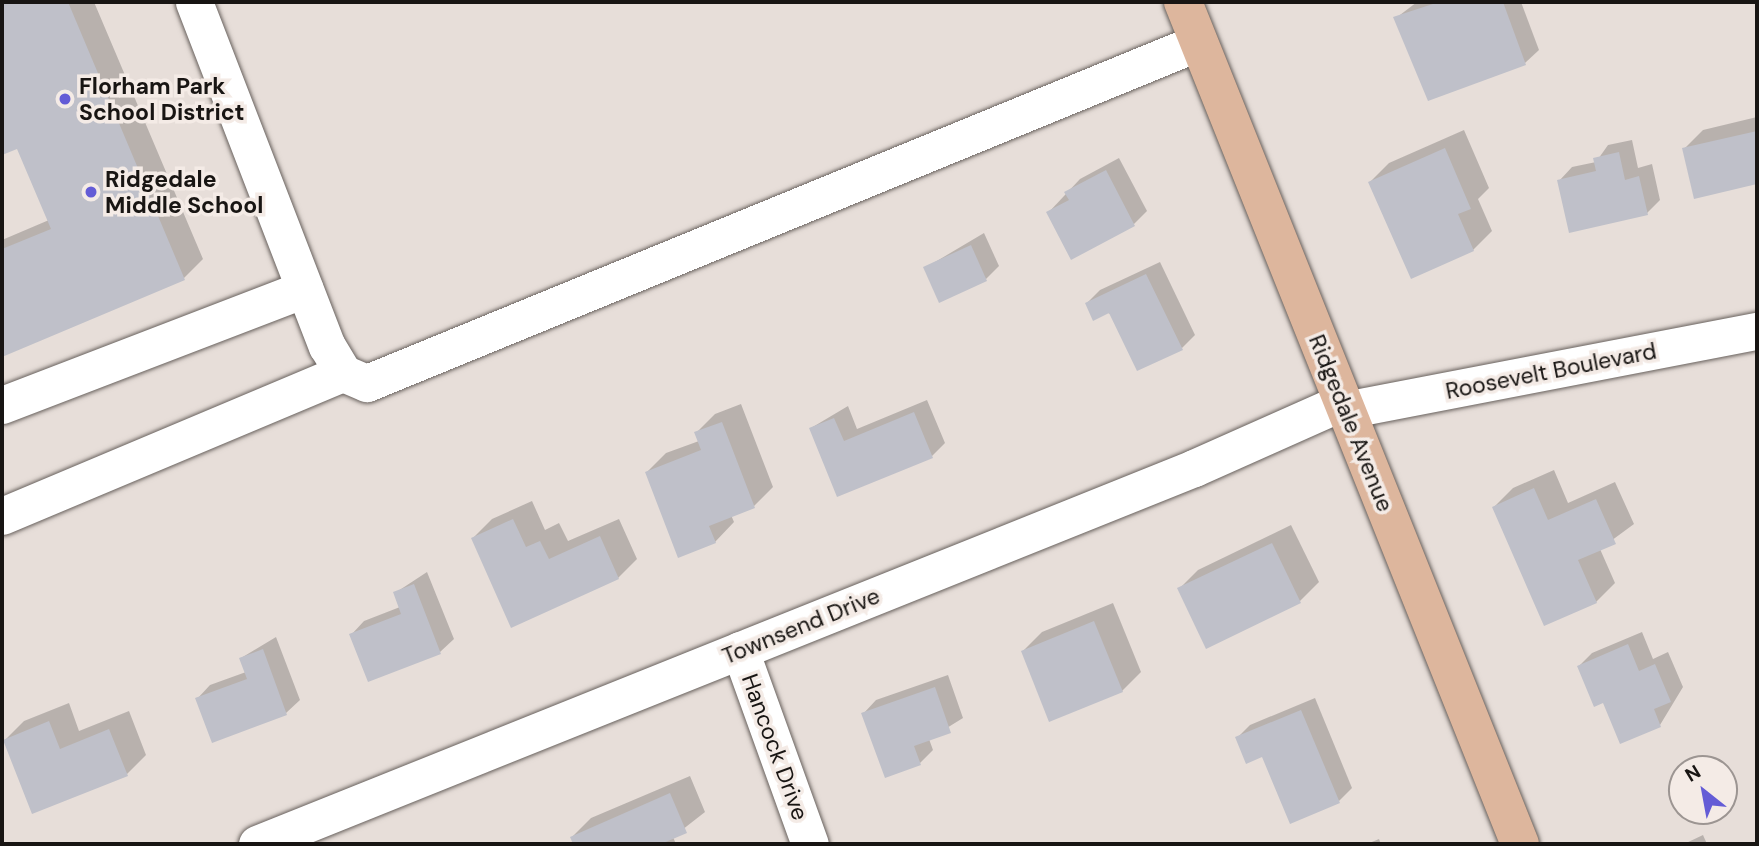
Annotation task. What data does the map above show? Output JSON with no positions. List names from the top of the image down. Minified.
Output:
{"streets":{"main road":["Ridgedale Avenue"],"street":["Roosevelt Boulevard","Townsend Drive","Hancock Drive"]},"crossings":[["Roosevelt Boulevard","Ridgedale Avenue"],["Roosevelt Boulevard","Townsend Drive"],["Ridgedale Avenue","Townsend Drive"],["Townsend Drive","Hancock Drive"]],"places":["Florham Park School District","Ridgedale Middle School"],"north":"top left"}
